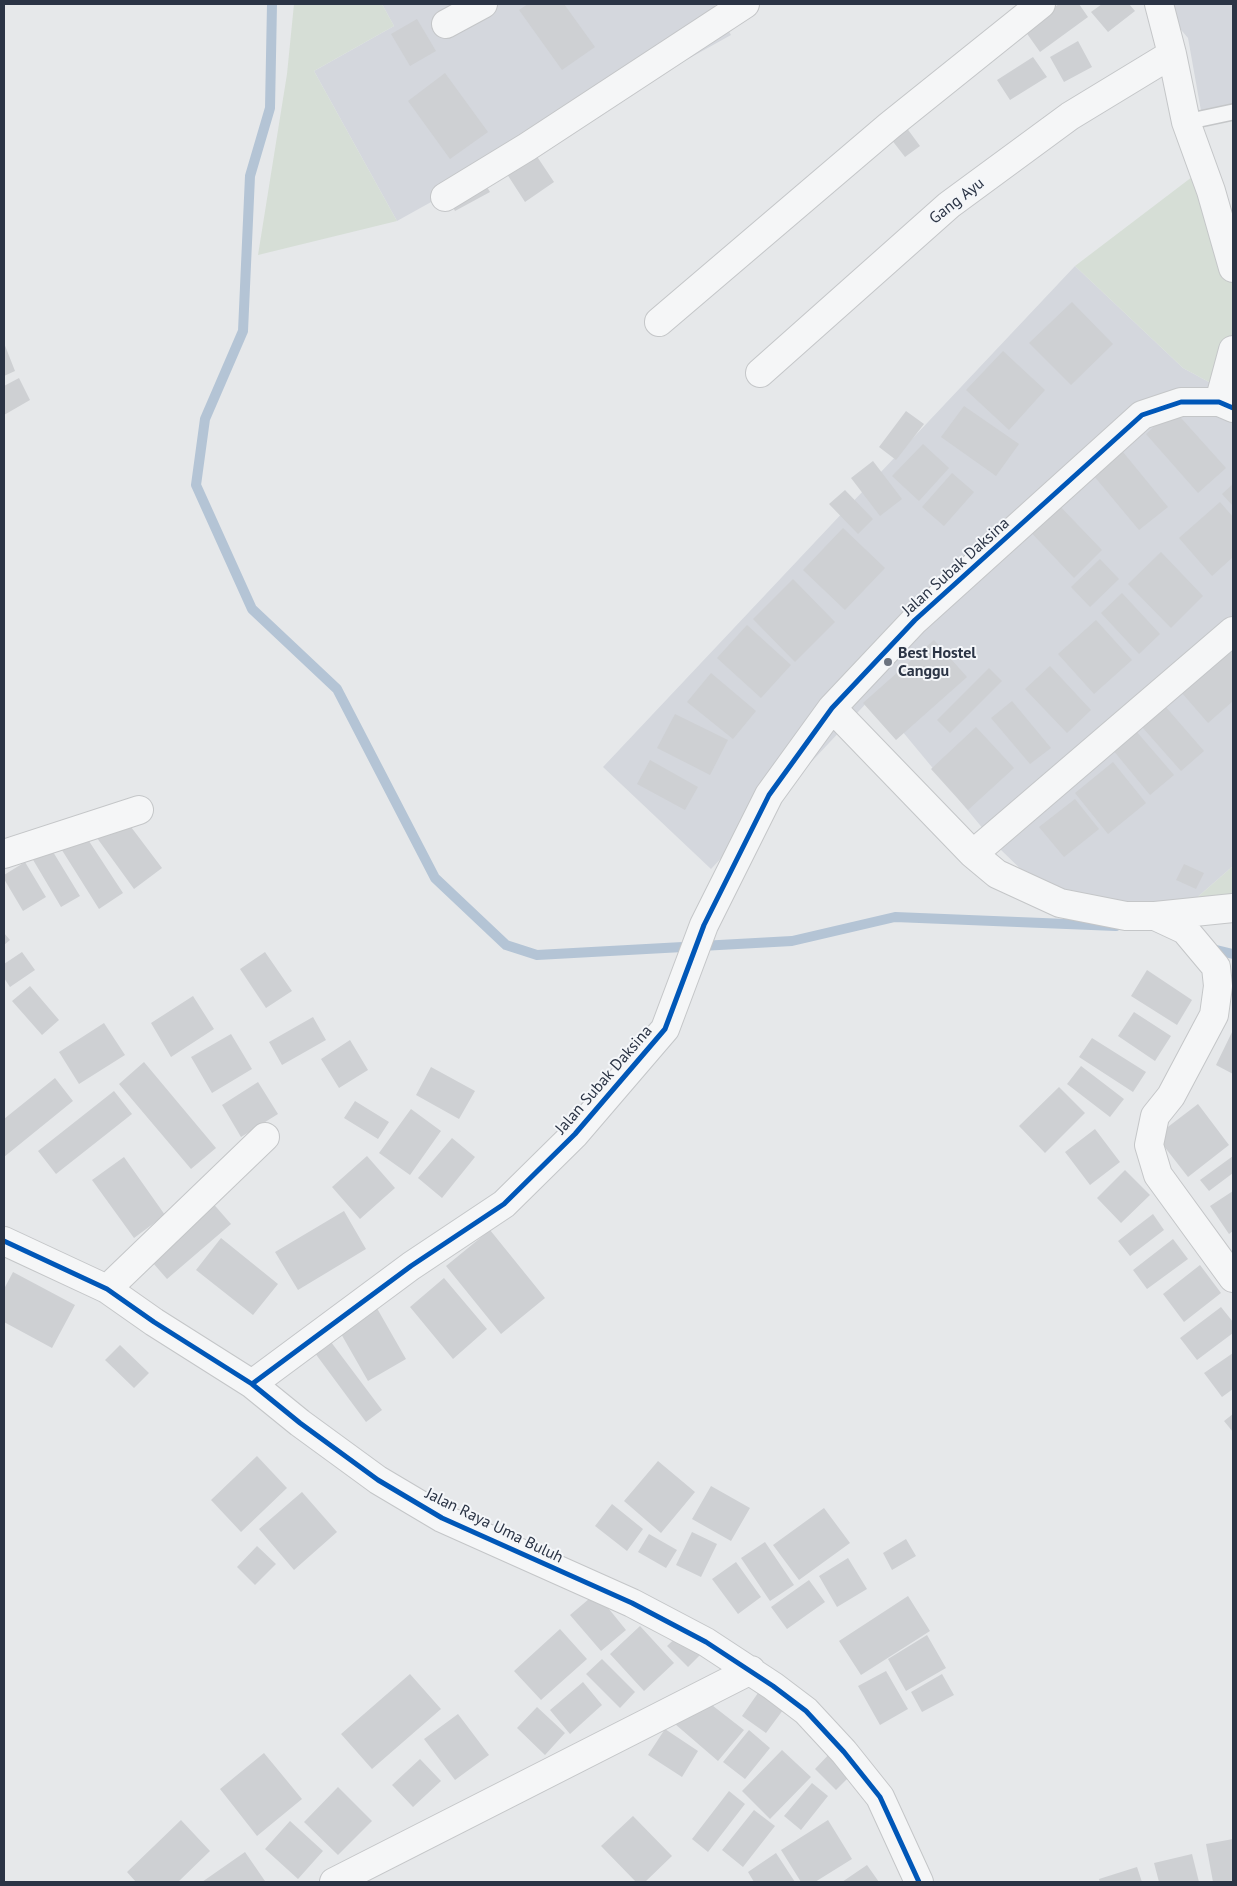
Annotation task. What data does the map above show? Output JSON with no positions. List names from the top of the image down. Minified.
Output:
{"streets":{"street":["Gang Ayu","Jalan Subak Daksina","Jalan Raya Uma Buluh"]},"crossings":[["Jalan Subak Daksina","Jalan Raya Uma Buluh"]],"places":["Best Hostel Canggu"]}
